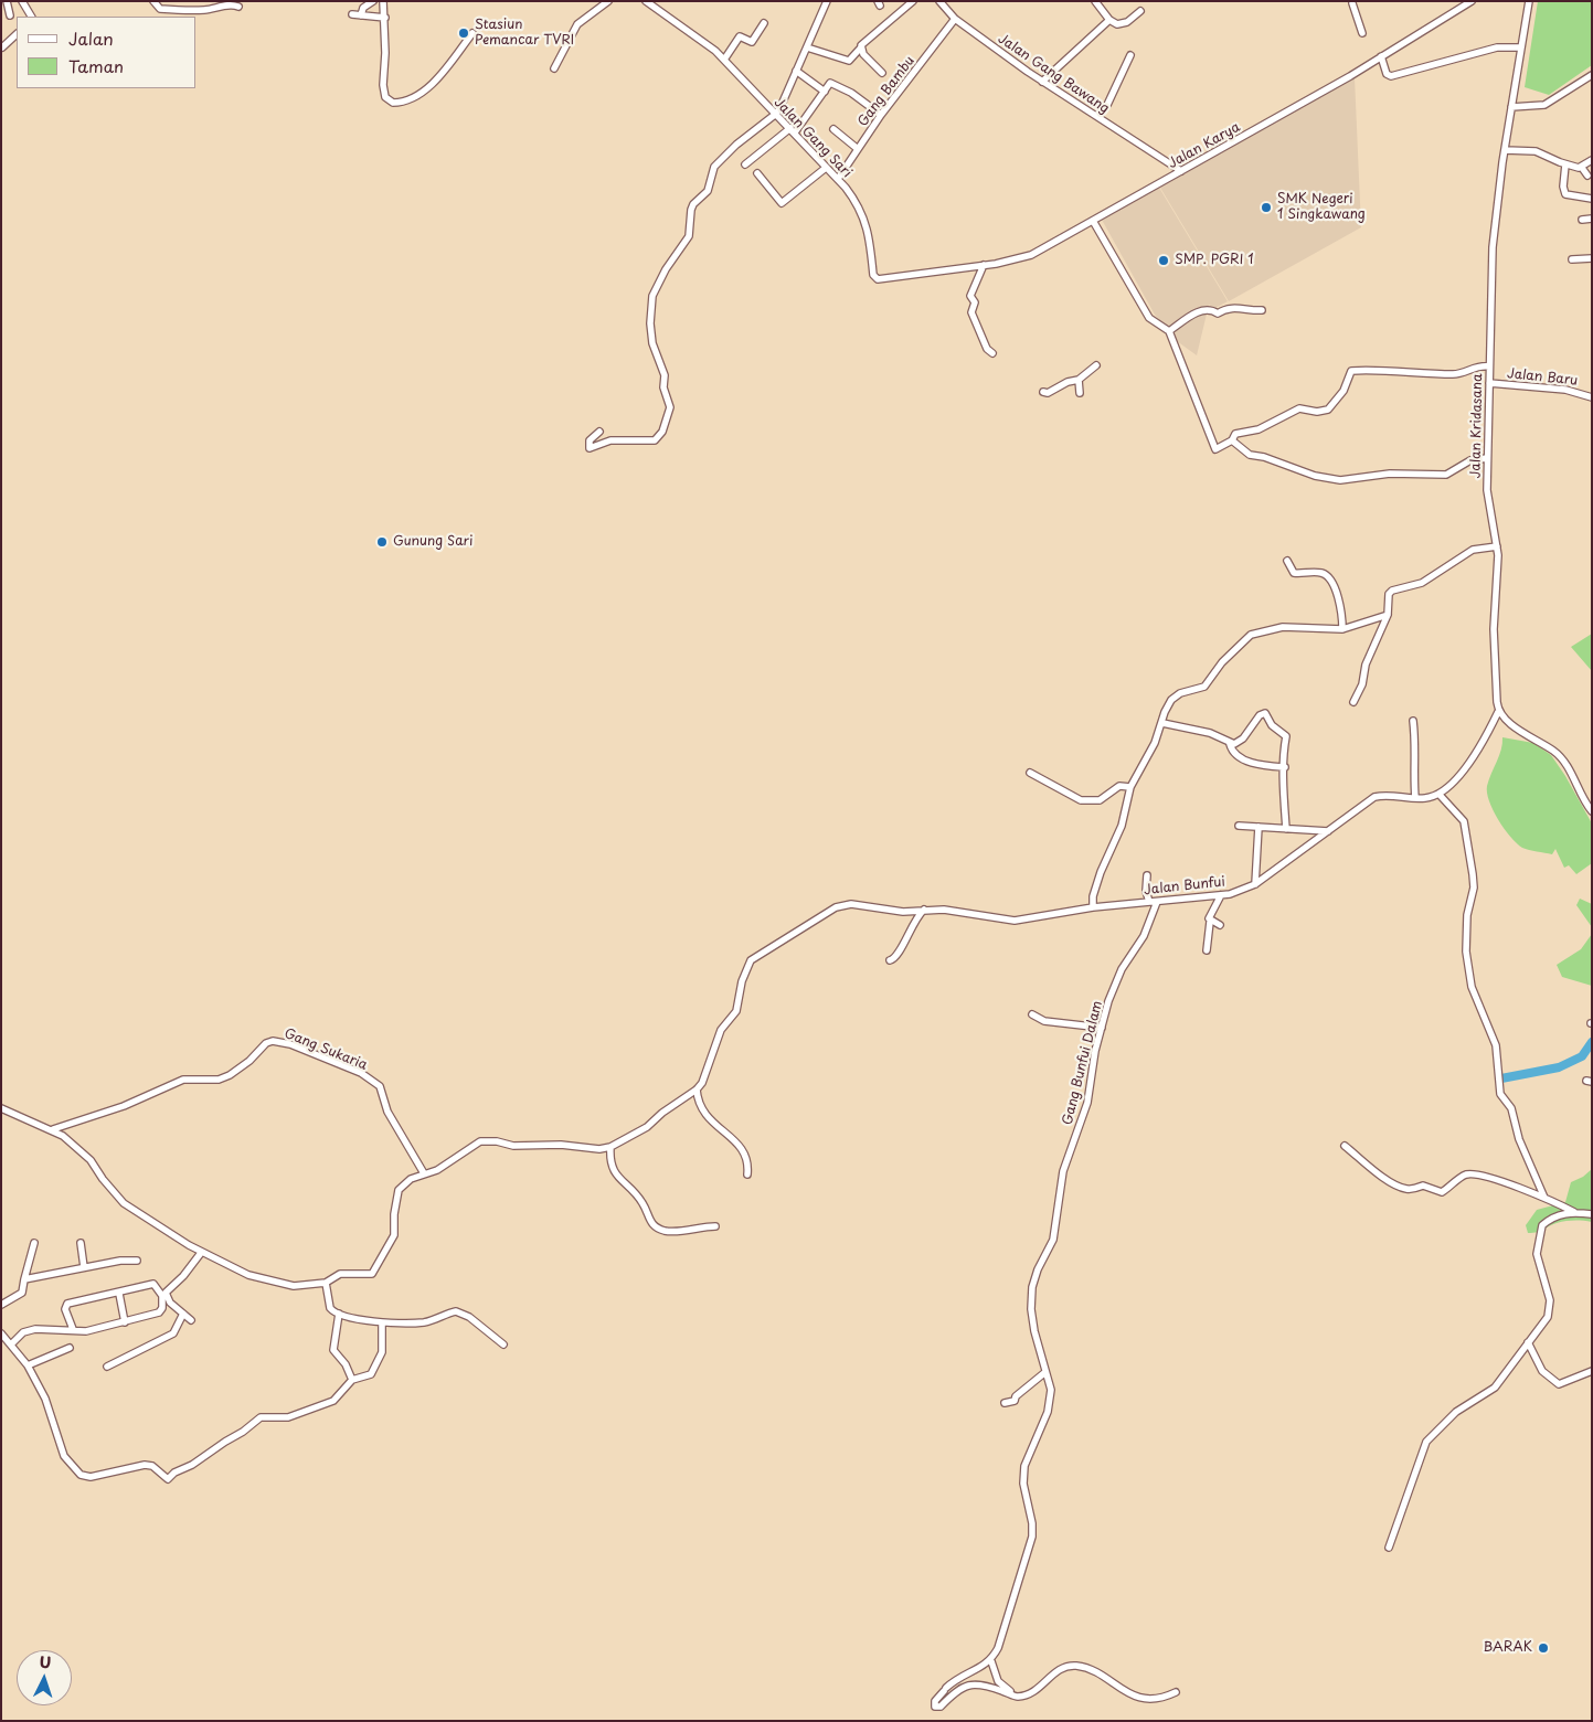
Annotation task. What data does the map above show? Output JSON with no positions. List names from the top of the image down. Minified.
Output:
{"streets":{"street":["Jalan Gang Bawang","Gang Bambu","Jalan Gang Sari","Jalan Karya","Jalan Baru","Jalan Kridasana","Jalan Bunfui","Gang Sukaria","Gang Bunfui Dalam"]},"crossings":[["Jalan Gang Bawang","Gang Bambu"],["Jalan Gang Bawang","Jalan Karya"],["Gang Bambu","Jalan Gang Sari"],["Jalan Gang Sari","Jalan Karya"],["Jalan Baru","Jalan Kridasana"],["Jalan Bunfui","Gang Bunfui Dalam"]],"places":["Stasiun Pemancar TVRI","SMK Negeri 1 Singkawang","SMP. PGRI 1","Gunung Sari","BARAK"],"legend":["Jalan","Taman"],"north":"top"}
